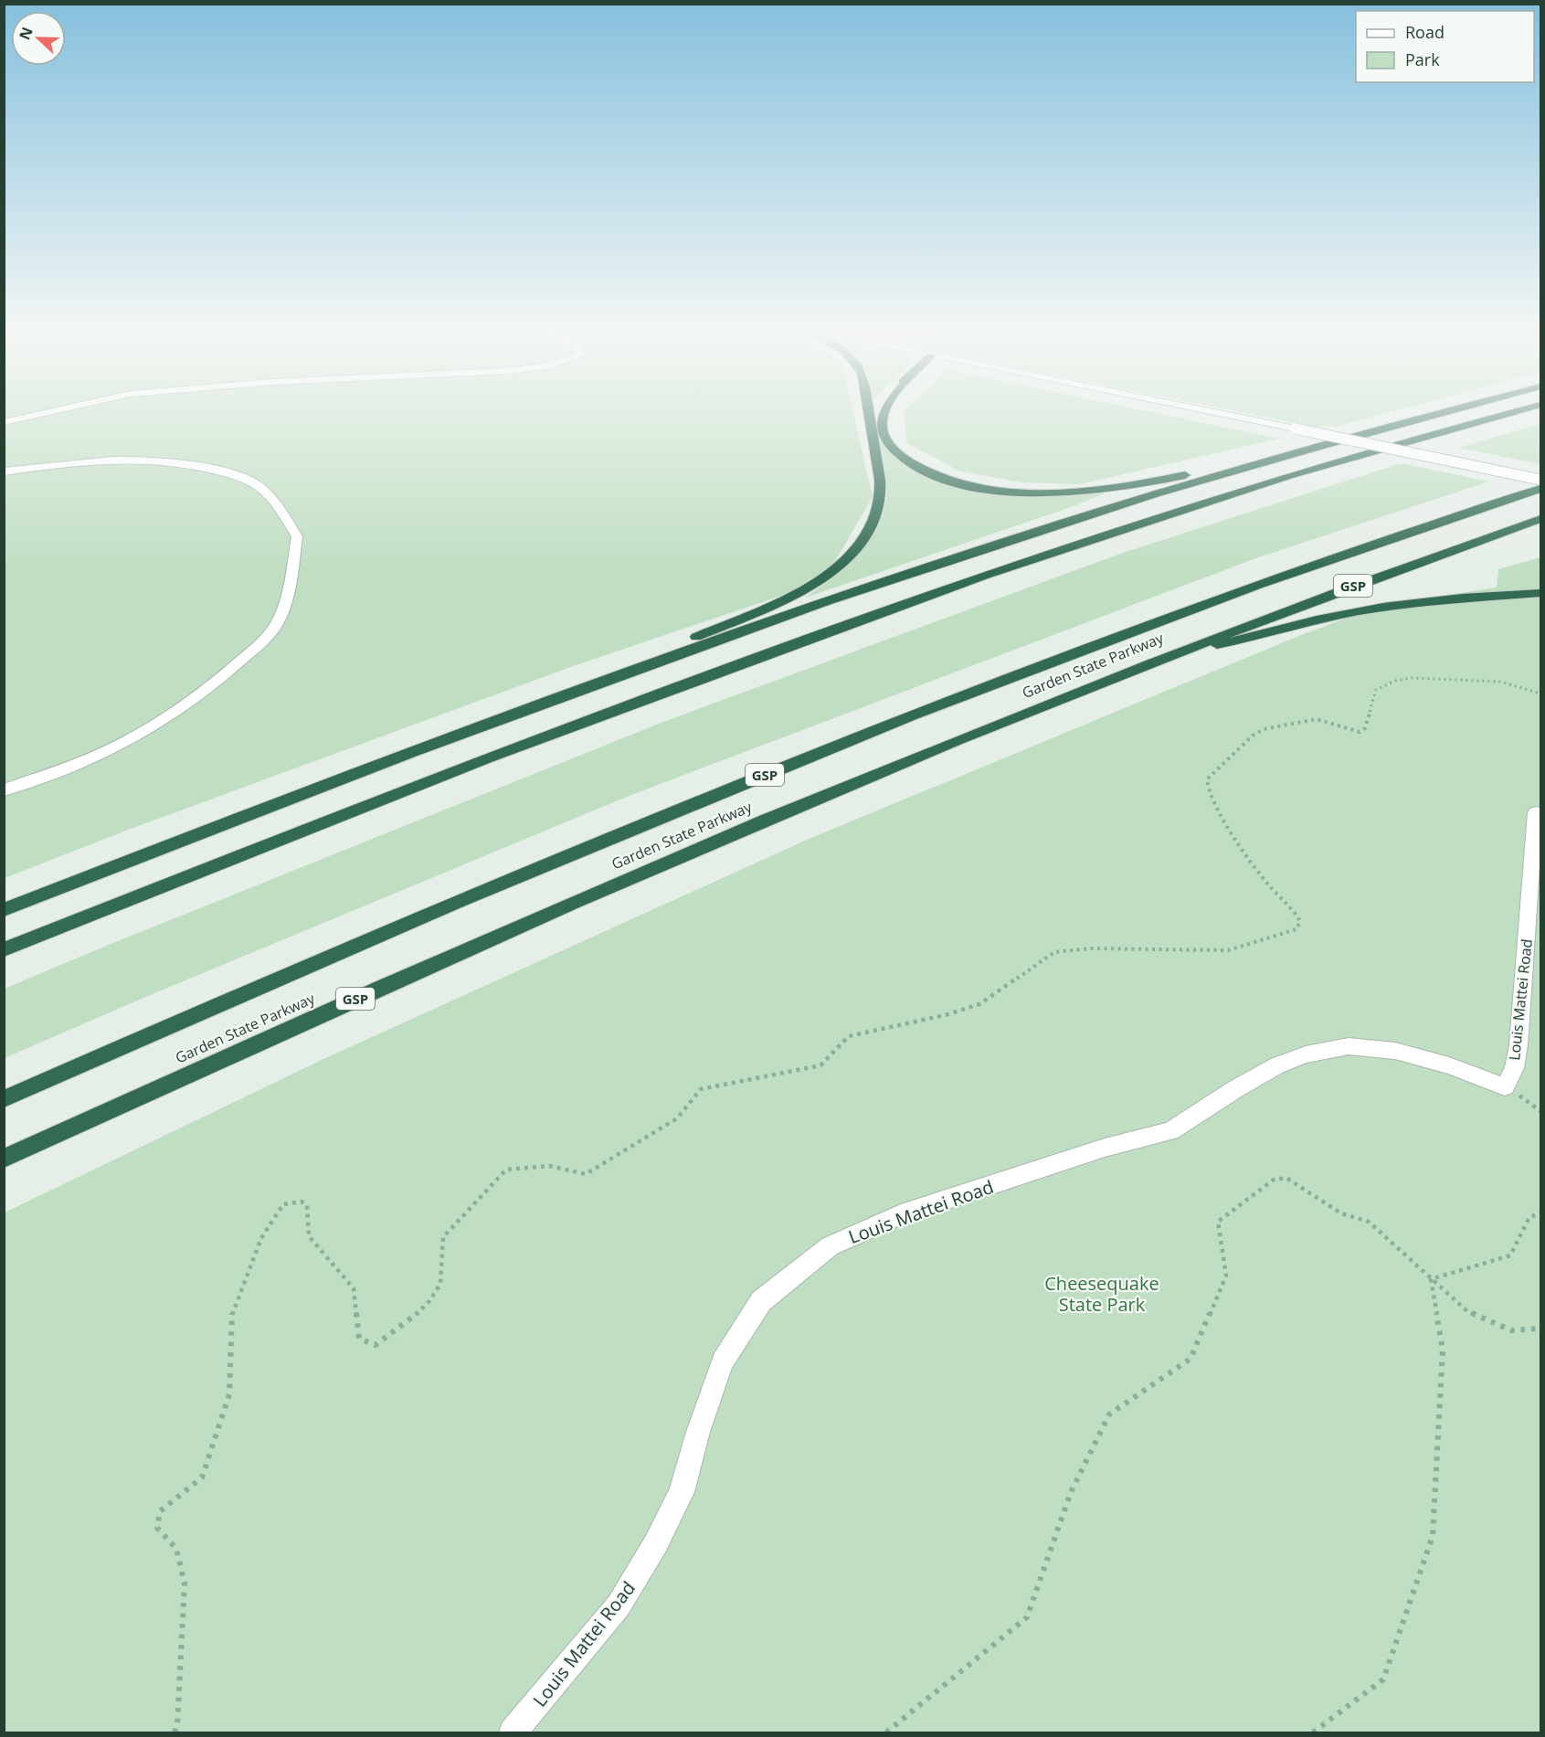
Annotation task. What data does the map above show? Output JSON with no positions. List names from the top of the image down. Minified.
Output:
{"streets":{"highway":["GSP","Garden State Parkway"],"street":["Louis Mattei Road"]},"parks":["Cheesequake State Park"],"legend":["Road","Park"],"north":"left"}
